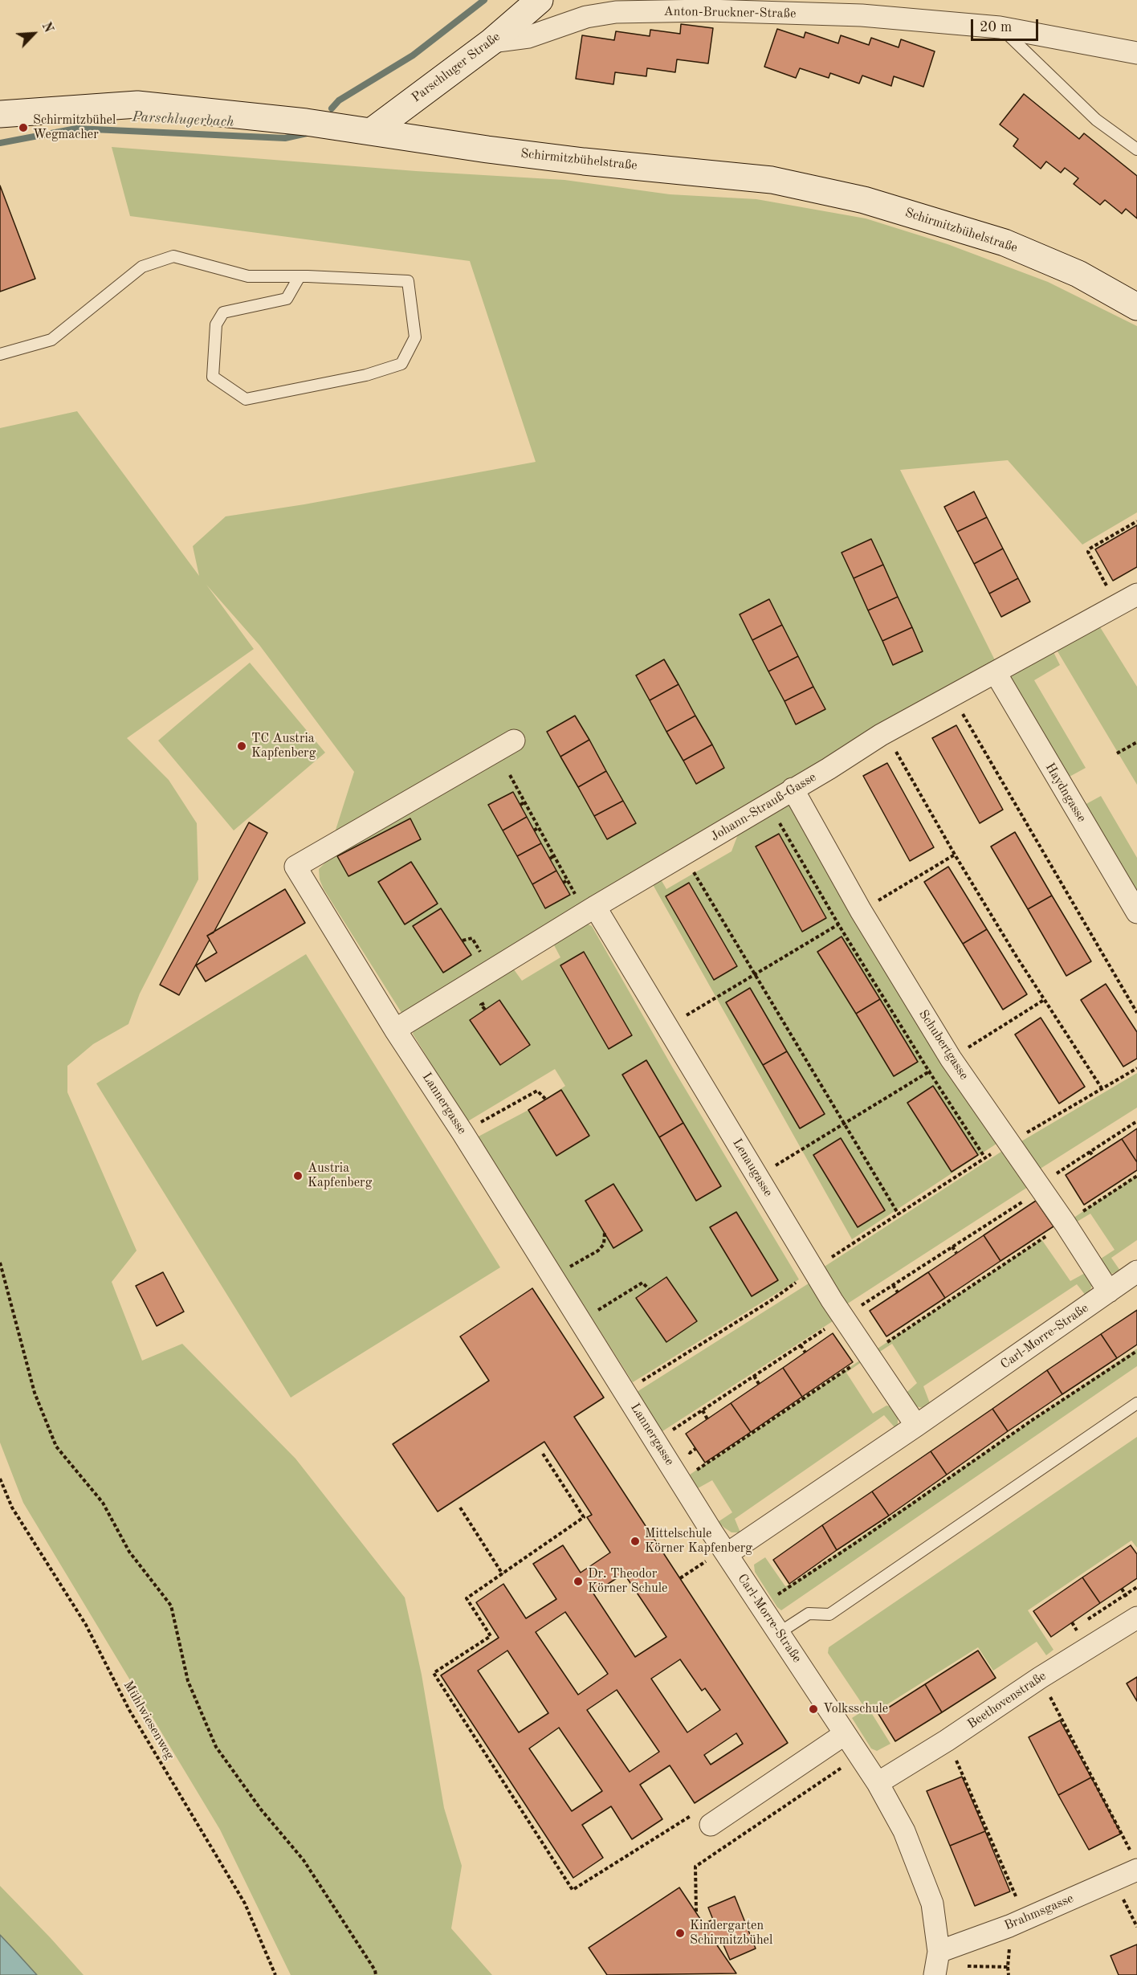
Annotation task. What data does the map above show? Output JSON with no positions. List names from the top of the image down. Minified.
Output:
{"streets":{"main road":["Parschluger Straße","Schirmitzbühelstraße"],"street":["Anton-Bruckner-Straße","Haydngasse","Johann-Strauß-Gasse","Schubertgasse","Lannergasse","Lenaugasse","Carl-Morre-Straße","Beethovenstraße","Brahmsgasse"],"path":["Mühlwiesenweg"]},"crossings":[["Anton-Bruckner-Straße","Parschluger Straße"],["Parschluger Straße","Schirmitzbühelstraße"],["Haydngasse","Johann-Strauß-Gasse"],["Johann-Strauß-Gasse","Schubertgasse"],["Johann-Strauß-Gasse","Lannergasse"],["Johann-Strauß-Gasse","Lenaugasse"],["Schubertgasse","Carl-Morre-Straße"],["Lannergasse","Carl-Morre-Straße"],["Lenaugasse","Carl-Morre-Straße"],["Carl-Morre-Straße","Beethovenstraße"],["Carl-Morre-Straße","Brahmsgasse"]],"water":["Parschlugerbach"],"places":["Schirmitzbühel Wegmacher","TC Austria Kapfenberg","Austria Kapfenberg","Mittelschule Körner Kapfenberg","Dr. Theodor Körner Schule","Volksschule","Kindergarten Schirmitzbühel"],"scale_bar":"20 m","north":"top right"}
